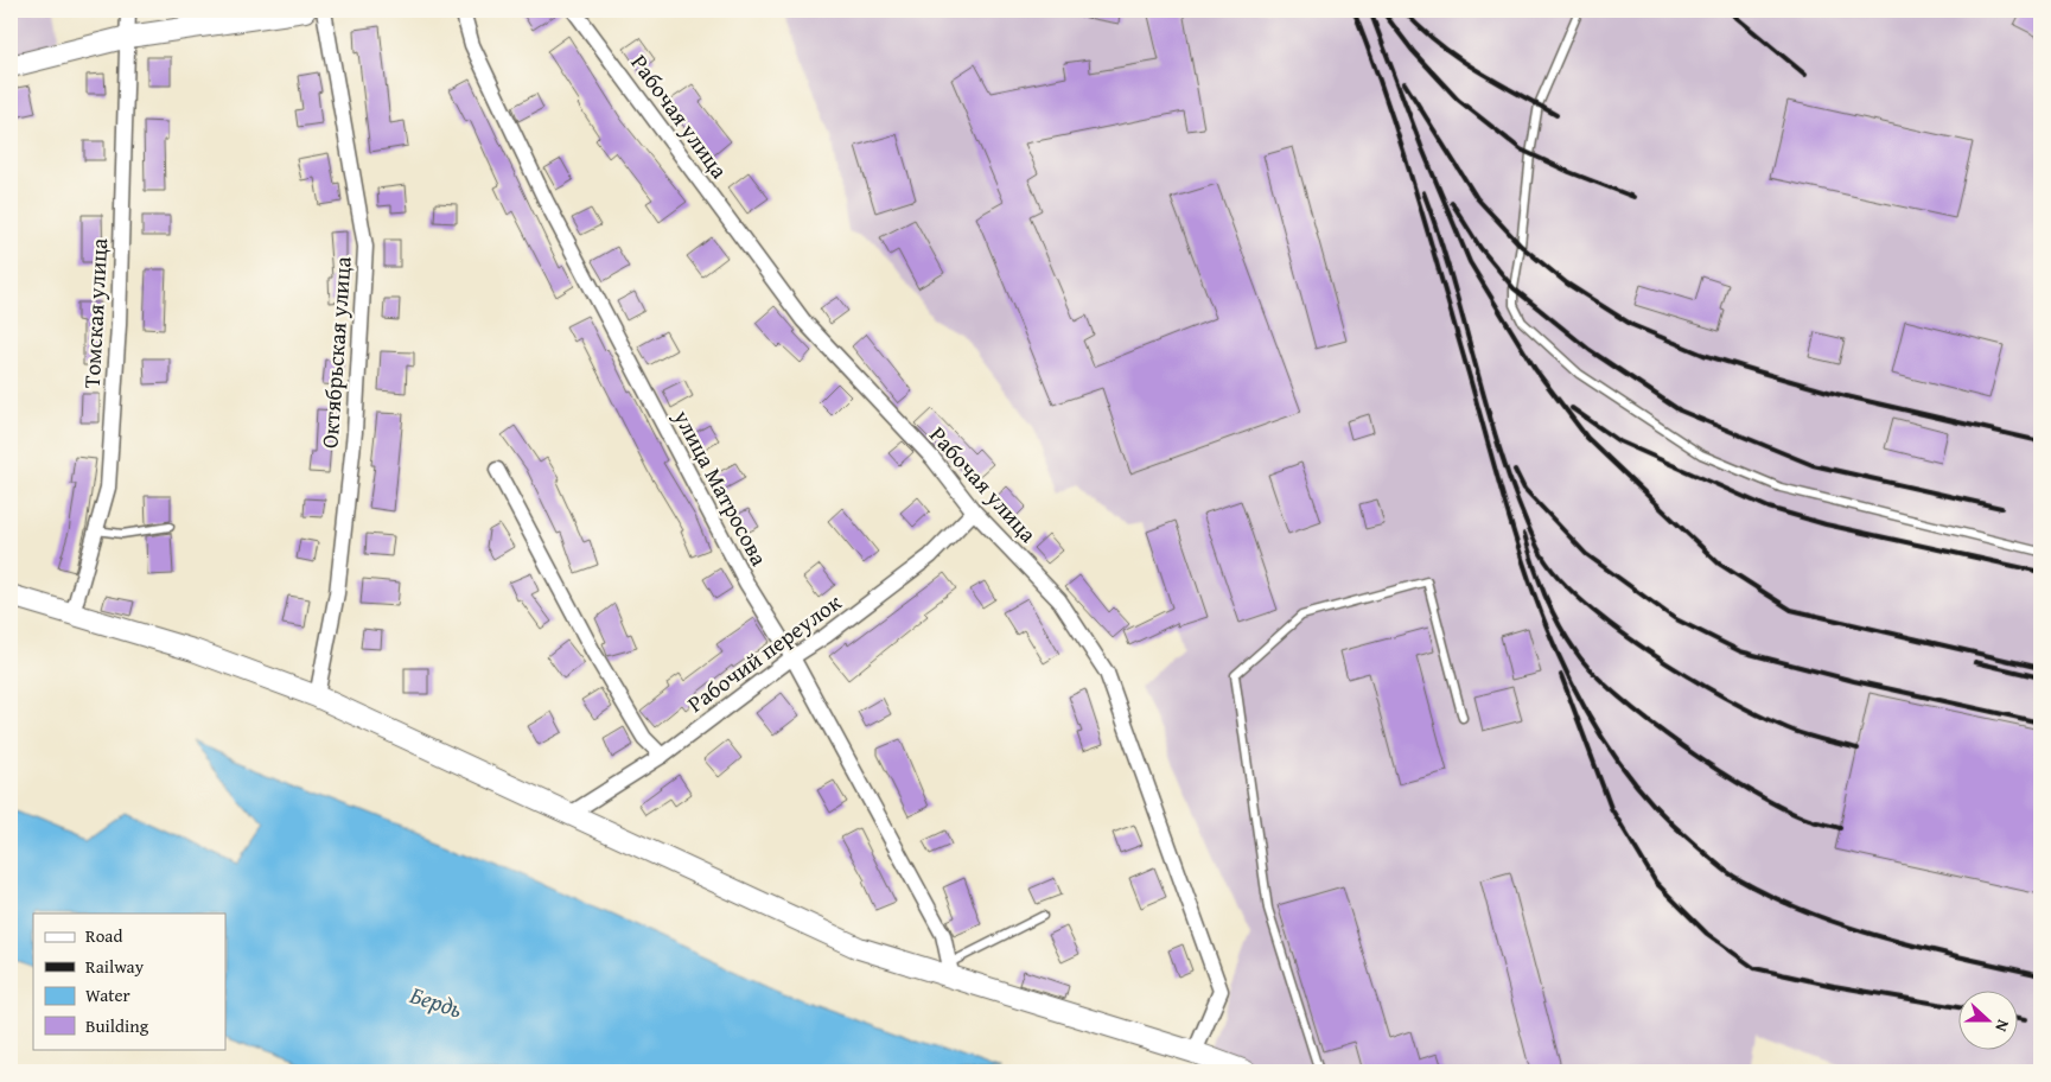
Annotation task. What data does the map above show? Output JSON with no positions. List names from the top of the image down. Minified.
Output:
{"streets":{"street":["Рабочая улица","Томская улица","Октябрьская улица","улица Матросова","Рабочий переулок"]},"crossings":[["Рабочая улица","Рабочий переулок"],["улица Матросова","Рабочий переулок"]],"water":["Бердь"],"legend":["Road","Railway","Water","Building"],"north":"right"}
